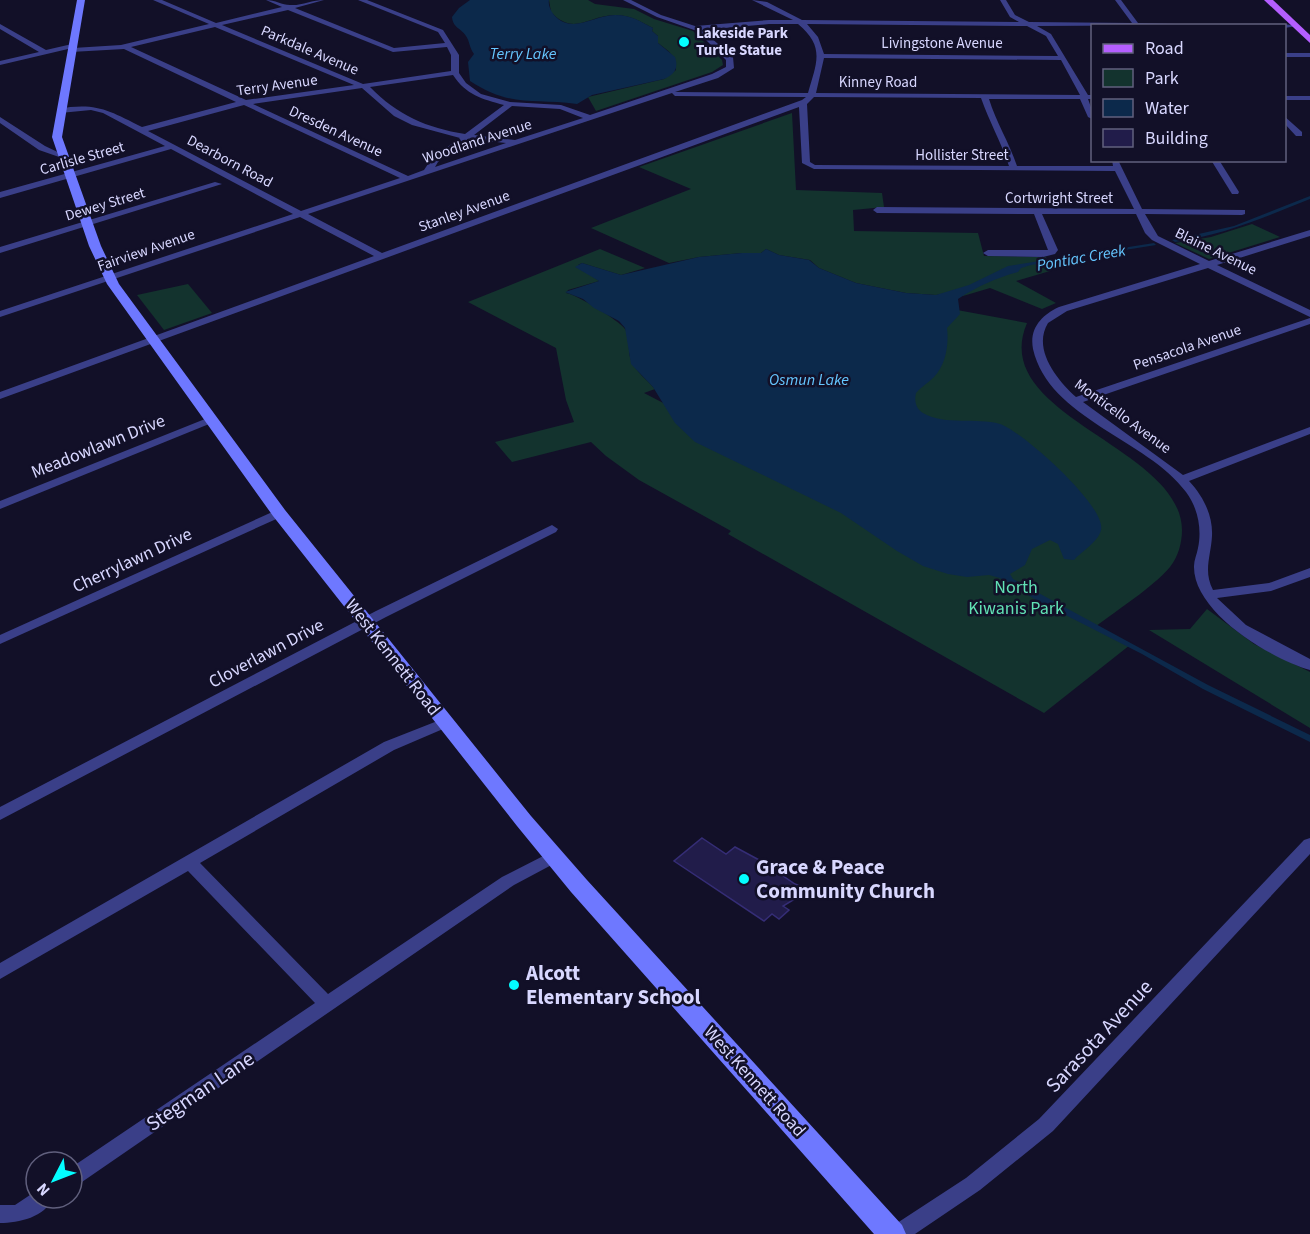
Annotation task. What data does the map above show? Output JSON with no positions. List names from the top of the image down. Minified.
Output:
{"streets":{"street":["Livingstone Avenue","Parkdale Avenue","Kinney Road","Terry Avenue","Dresden Avenue","Woodland Avenue","Hollister Street","Carlisle Street","Dearborn Road","Cortwright Street","Dewey Street","Stanley Avenue","Fairview Avenue","Blaine Avenue","Pensacola Avenue","Monticello Avenue","Meadowlawn Drive","Cherrylawn Drive","Cloverlawn Drive","West Kennett Road","Sarasota Avenue","Stegman Lane"]},"crossings":[["Parkdale Avenue","Terry Avenue"],["Parkdale Avenue","Woodland Avenue"],["Kinney Road","Woodland Avenue"],["Kinney Road","Stanley Avenue"],["Terry Avenue","Dresden Avenue"],["Terry Avenue","Dearborn Road"],["Dresden Avenue","Woodland Avenue"],["Woodland Avenue","Dearborn Road"],["Woodland Avenue","Fairview Avenue"],["Hollister Street","Stanley Avenue"],["Hollister Street","Blaine Avenue"],["Carlisle Street","Dearborn Road"],["Carlisle Street","West Kennett Road"],["Dearborn Road","Stanley Avenue"],["Dearborn Road","Fairview Avenue"],["Dearborn Road","West Kennett Road"],["Cortwright Street","Blaine Avenue"],["Dewey Street","West Kennett Road"],["Stanley Avenue","West Kennett Road"],["Fairview Avenue","West Kennett Road"],["Blaine Avenue","Monticello Avenue"],["Pensacola Avenue","Monticello Avenue"],["Meadowlawn Drive","West Kennett Road"],["Cherrylawn Drive","West Kennett Road"],["Cloverlawn Drive","West Kennett Road"],["West Kennett Road","Stegman Lane"]],"water":["Terry Lake","Pontiac Creek","Osmun Lake"],"parks":["North Kiwanis Park"],"places":["Lakeside Park Turtle Statue","Grace & Peace Community Church","Alcott Elementary School"],"legend":["Road","Park","Water","Building"],"north":"bottom left"}
